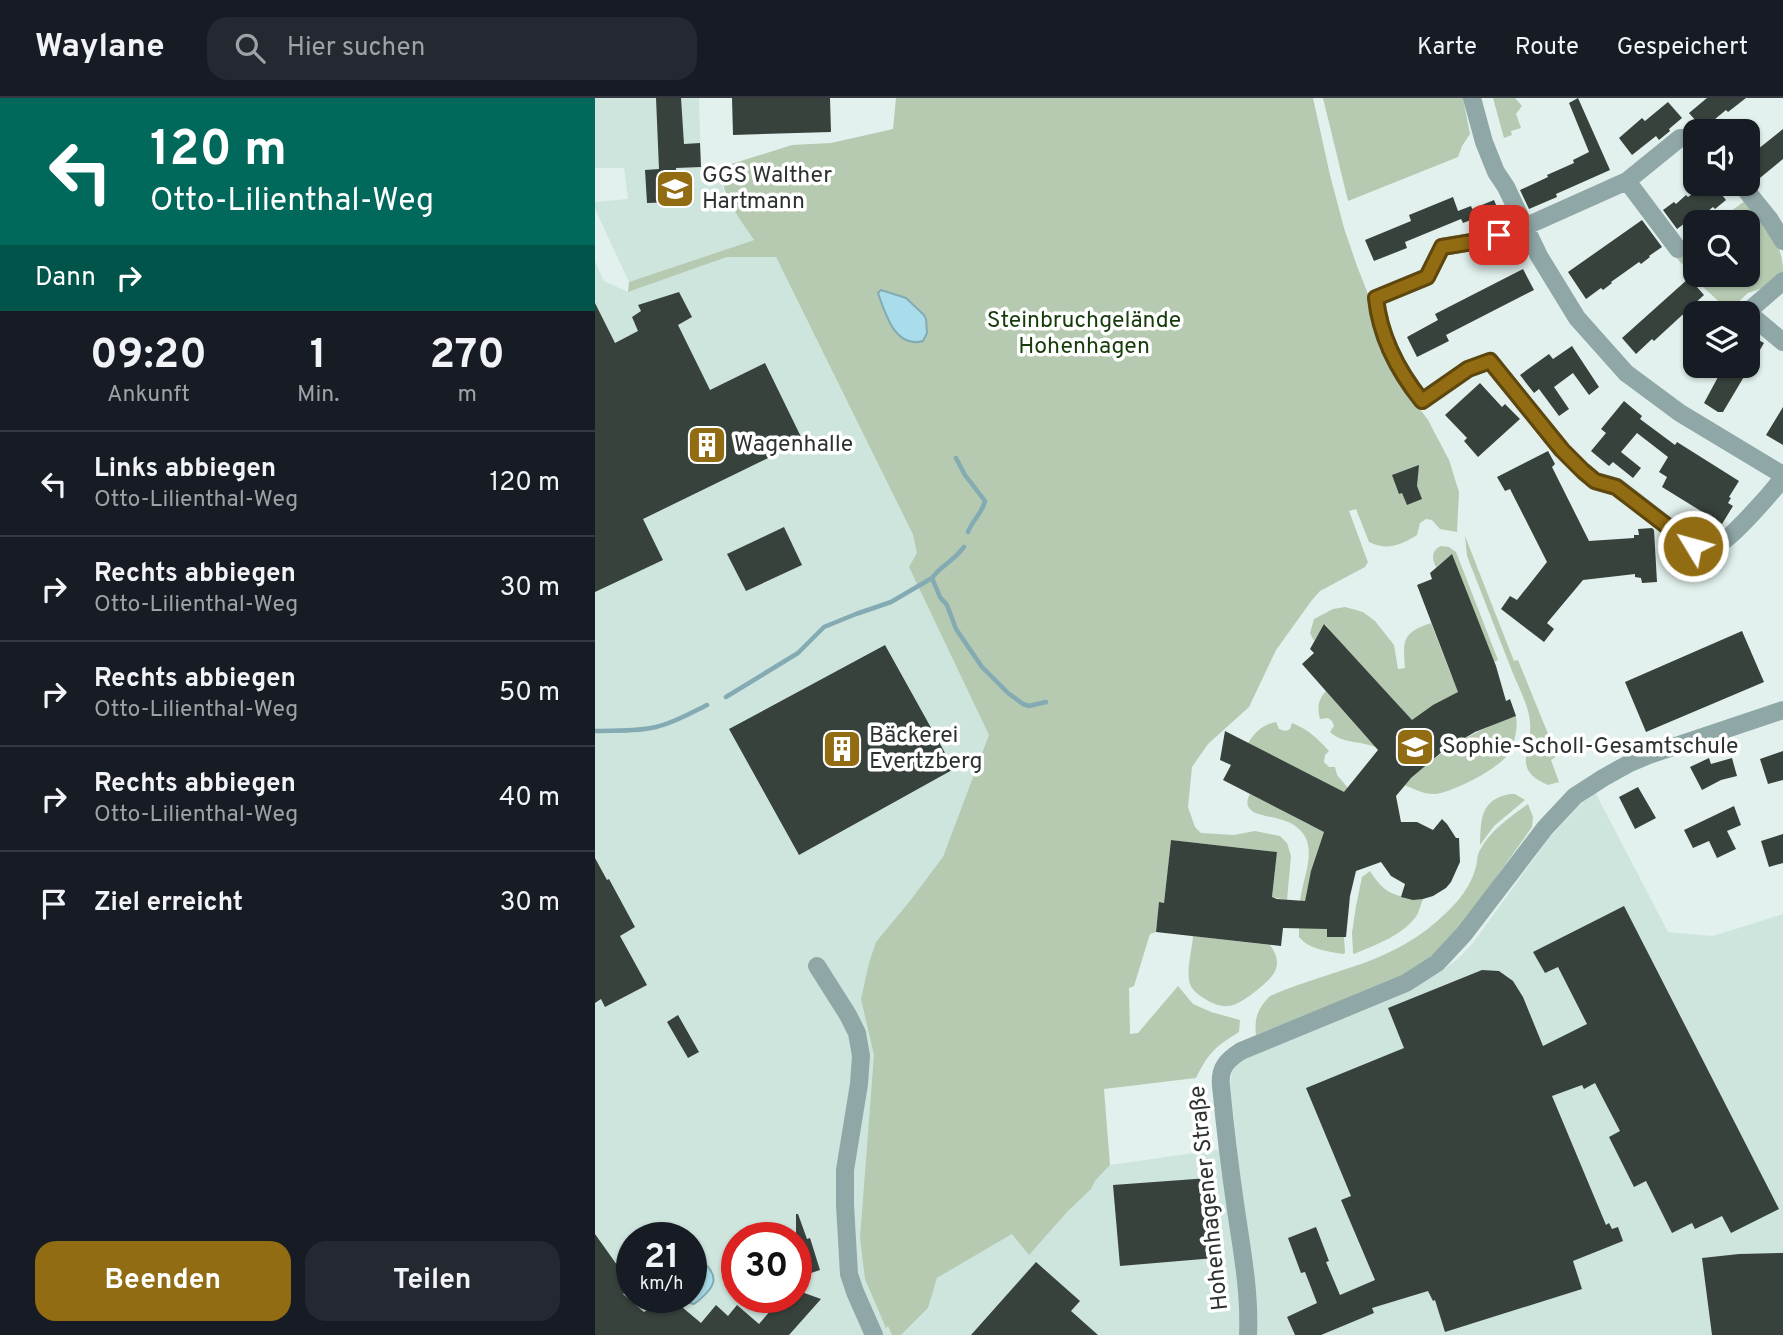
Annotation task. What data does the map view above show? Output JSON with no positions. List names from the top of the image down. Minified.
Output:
{"streets":{"street":["Hohenhagener Straße"]},"parks":["Steinbruchgelände Hohenhagen"],"places":{"school or university":["GGS Walther Hartmann","Sophie-Scholl-Gesamtschule"],"building":["Wagenhalle","Bäckerei Evertzberg"]},"page":{"header":"Waylane","search":"Hier suchen","nav":["Karte","Route","Gespeichert"],"turn":["120 m","Otto-Lilienthal-Weg"],"then":"Dann","eta":["09:20","Ankunft","1","Min.","270","m"],"list":[{"name":"Links abbiegen","note":"Otto-Lilienthal-Weg","value":"120 m"},{"name":"Rechts abbiegen","note":"Otto-Lilienthal-Weg","value":"30 m"},{"name":"Rechts abbiegen","note":"Otto-Lilienthal-Weg","value":"50 m"},{"name":"Rechts abbiegen","note":"Otto-Lilienthal-Weg","value":"40 m"},{"name":"Ziel erreicht","value":"30 m"}],"speed":"21 km/h","limit":"30","buttons":["Beenden","Teilen"]}}
